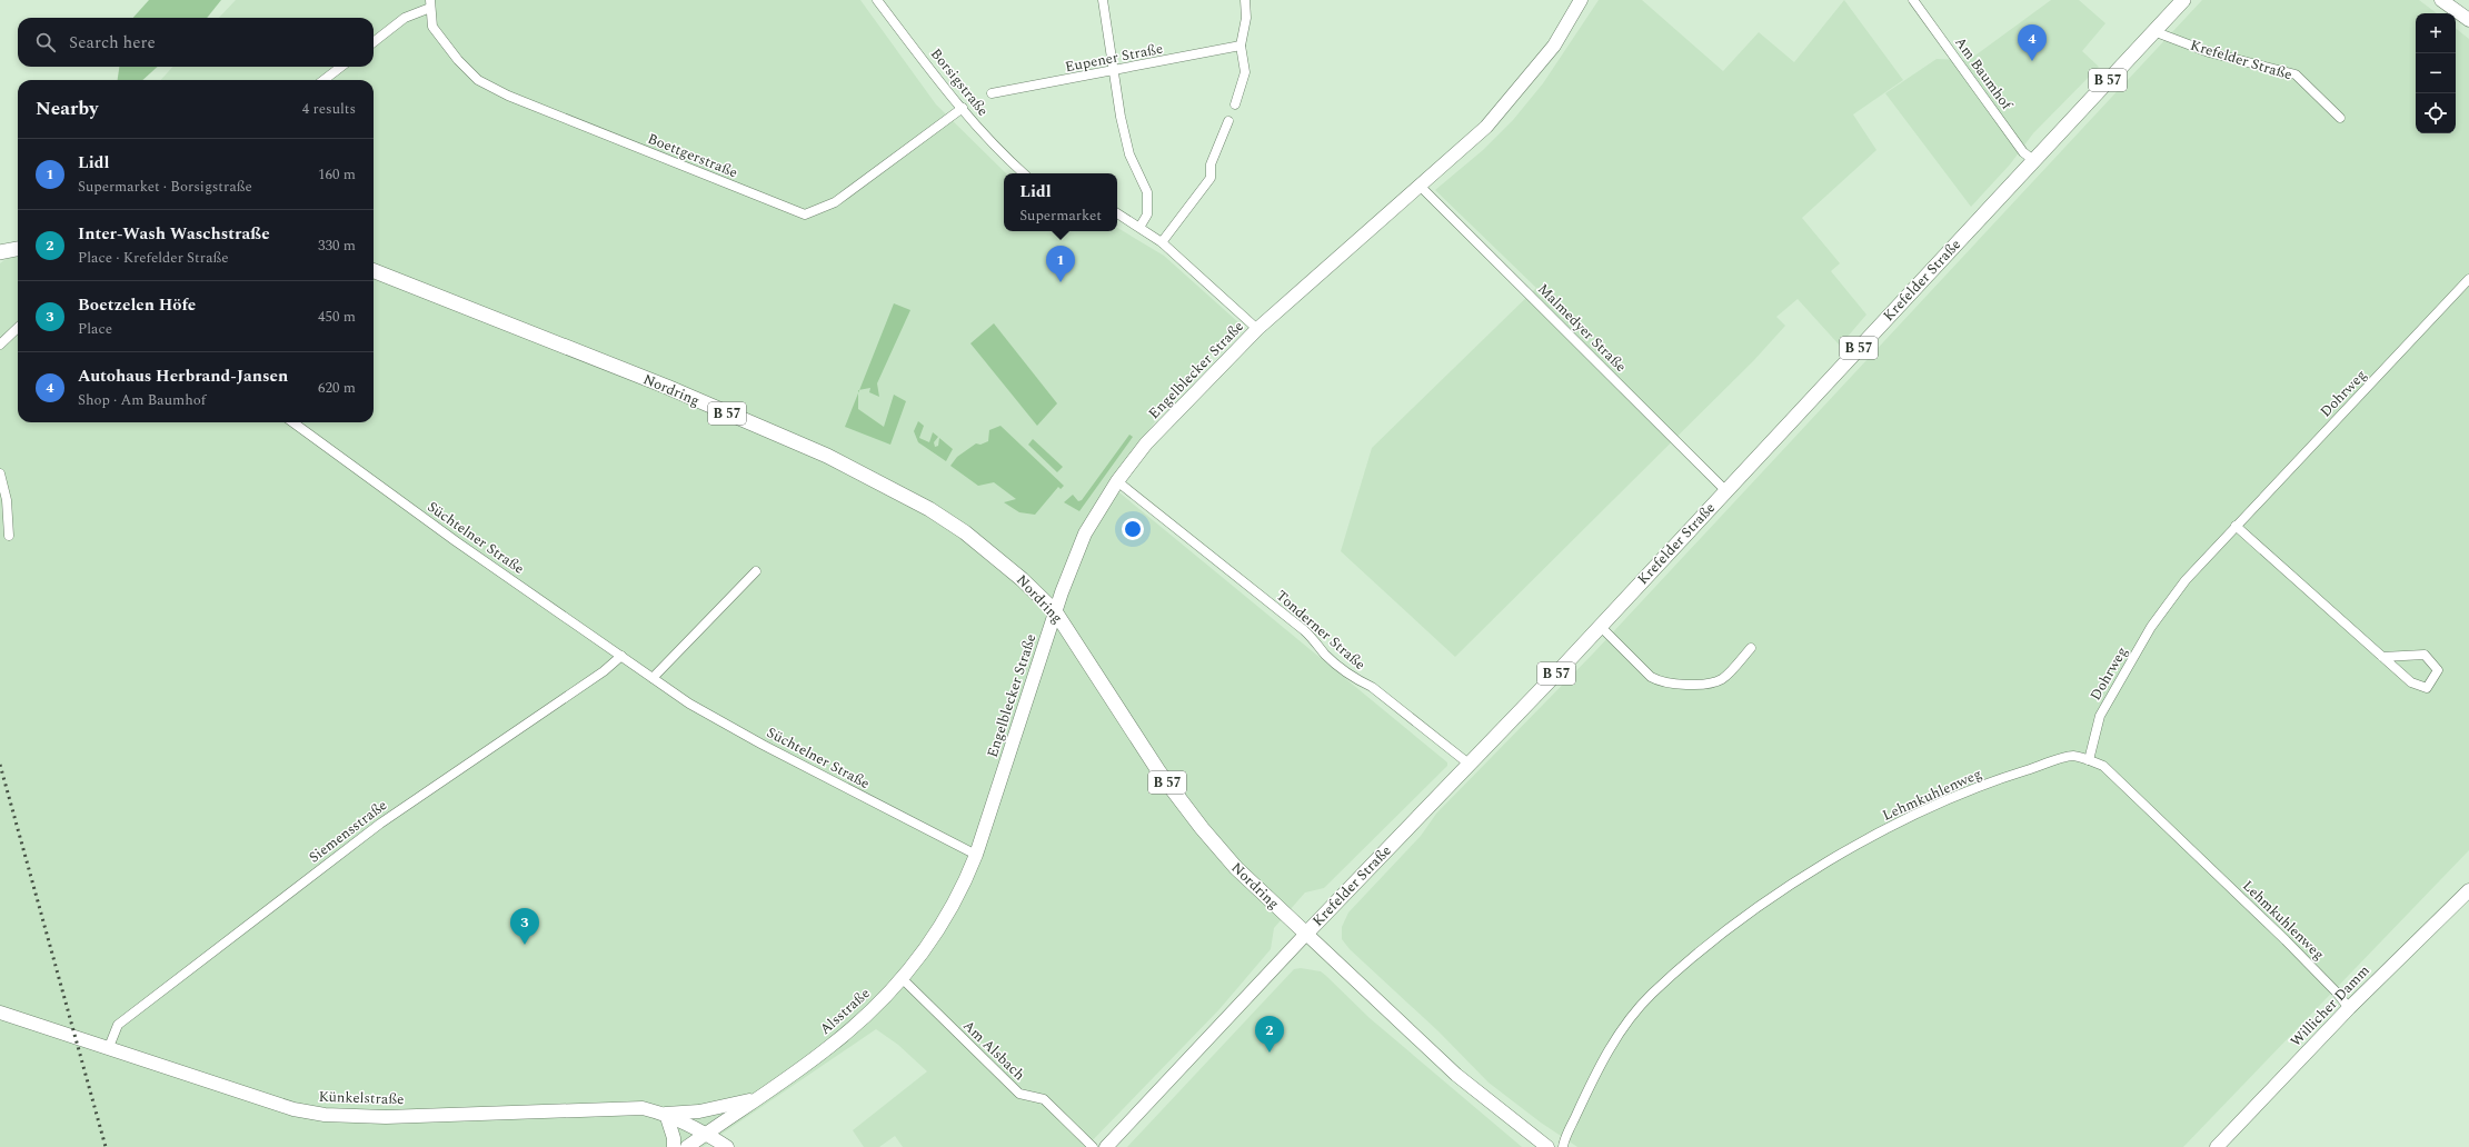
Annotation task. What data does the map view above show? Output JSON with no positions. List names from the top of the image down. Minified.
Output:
{"streets":{"main road":["Krefelder Straße","B 57","Nordring"],"street":["Eupener Straße","Am Baumhof","Borsigstraße","Boettgerstraße","Malmedyer Straße","Engelblecker Straße","Dohrweg","Süchtelner Straße","Tonderner Straße","Lehmkuhlenweg","Siemensstraße","Willicher Damm","Alsstraße","Am Alsbach","Künkelstraße"]},"crossings":[["Krefelder Straße","Am Baumhof"],["Krefelder Straße","Malmedyer Straße"],["Krefelder Straße","Nordring"],["Krefelder Straße","Tonderner Straße"],["Borsigstraße","Boettgerstraße"],["Malmedyer Straße","Engelblecker Straße"],["Engelblecker Straße","Nordring"],["Engelblecker Straße","Süchtelner Straße"],["Engelblecker Straße","Tonderner Straße"],["Engelblecker Straße","Alsstraße"],["Dohrweg","Lehmkuhlenweg"],["Süchtelner Straße","Siemensstraße"],["Süchtelner Straße","Alsstraße"],["Lehmkuhlenweg","Willicher Damm"],["Siemensstraße","Künkelstraße"],["Alsstraße","Am Alsbach"],["Alsstraße","Künkelstraße"]],"page":{"map_buttons":["+","−"],"search":"Search here","pins":["4","1","3","2"],"heading":["Nearby","4 results"],"list":[{"mark":"1","name":"Lidl","note":"Supermarket · Borsigstraße","value":"160 m"},{"mark":"2","name":"Inter-Wash Waschstraße","note":"Place · Krefelder Straße","value":"330 m"},{"mark":"3","name":"Boetzelen Höfe","note":"Place","value":"450 m"},{"mark":"4","name":"Autohaus Herbrand-Jansen","note":"Shop · Am Baumhof","value":"620 m"}],"popup":["Lidl","Supermarket"]}}
